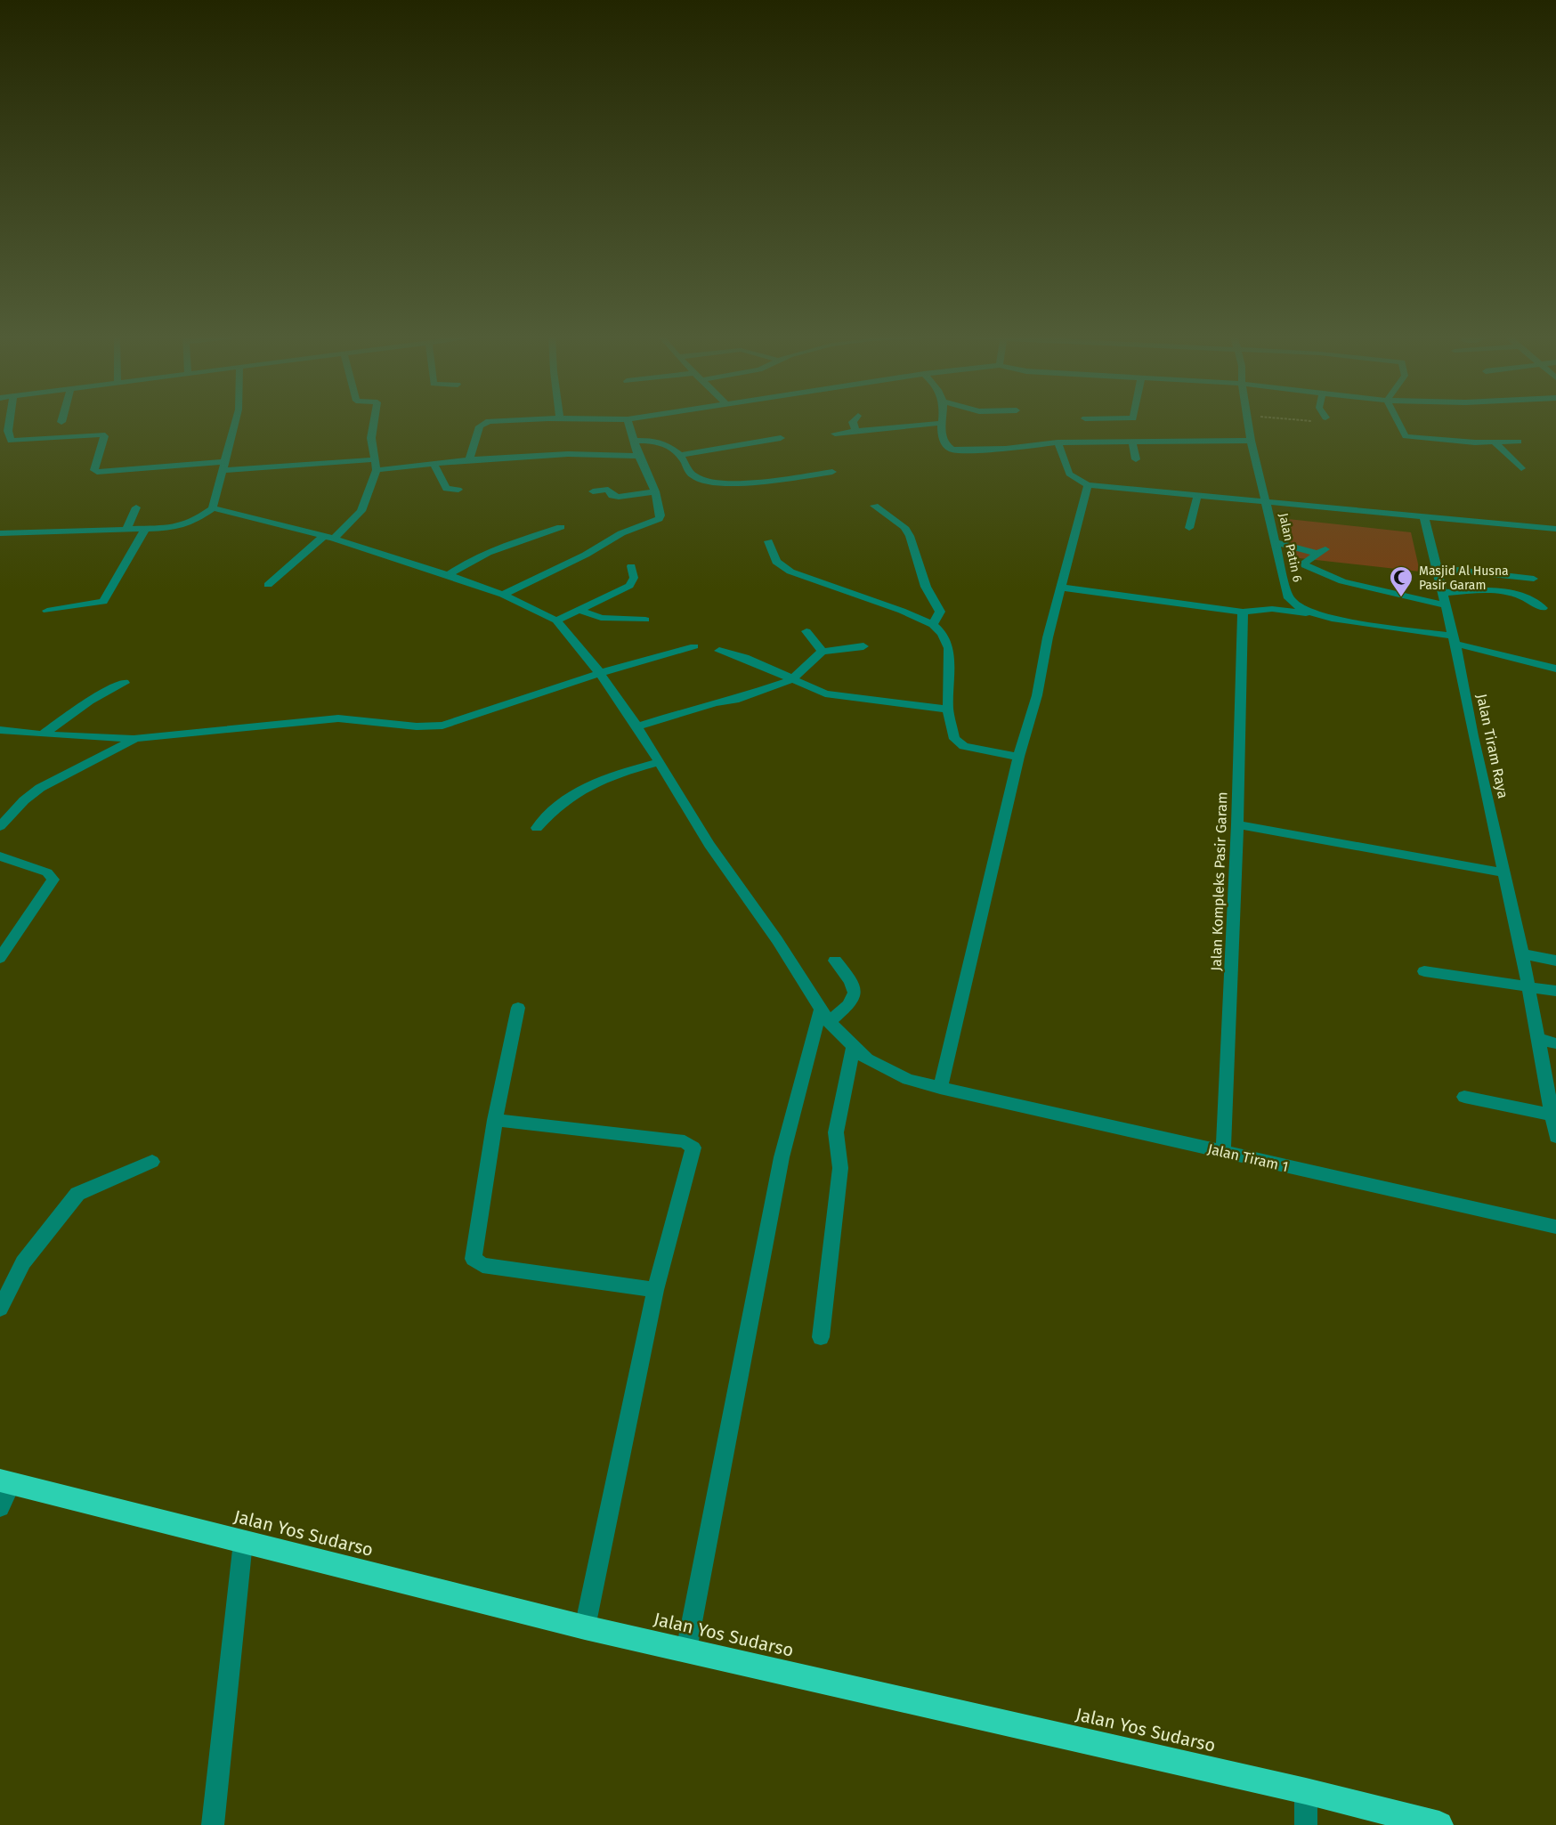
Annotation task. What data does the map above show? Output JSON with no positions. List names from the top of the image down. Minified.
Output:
{"streets":{"highway":["Jalan Yos Sudarso"],"street":["Jalan Patin 6","Jalan Tiram Raya","Jalan Kompleks Pasir Garam","Jalan Tiram 1"]},"crossings":[["Jalan Patin 6","Jalan Tiram Raya"],["Jalan Kompleks Pasir Garam","Jalan Tiram 1"]],"places":{"mosque":["Masjid Al Husna Pasir Garam"]}}
